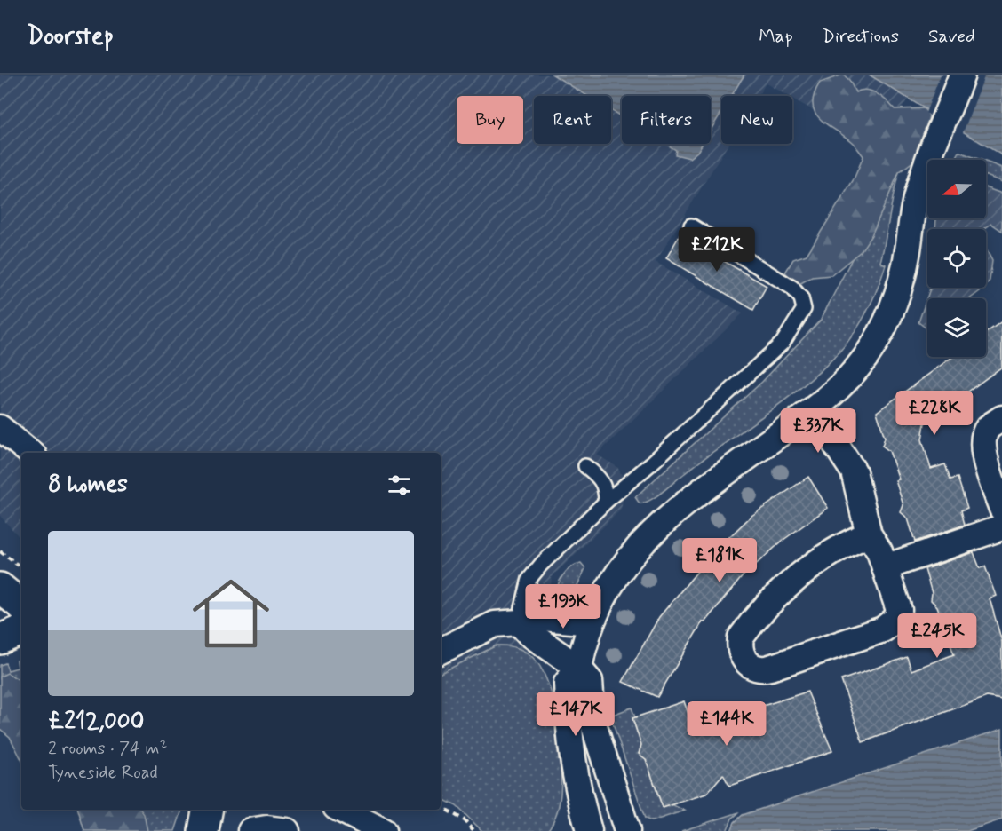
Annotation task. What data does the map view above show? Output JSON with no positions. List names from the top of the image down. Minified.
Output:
{"north":"left","page":{"header":"Doorstep","nav":["Map","Directions","Saved"],"chip":["Buy","Rent","Filters","New"],"price":["£212K","£228K","£337K","£181K","£193K","£245K","£147K","£144K"],"heading":"8 homes","list":[{"name":"£212,000","note":"2 rooms · 74 m² · Tyneside Road"}]}}
